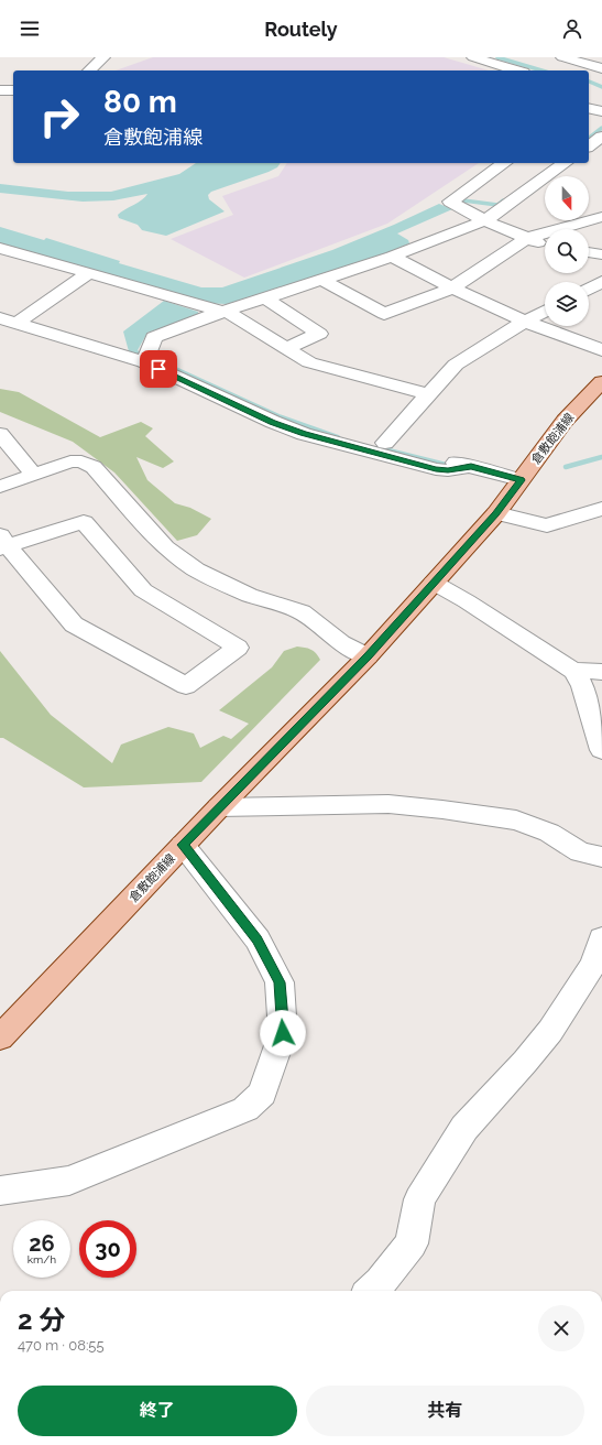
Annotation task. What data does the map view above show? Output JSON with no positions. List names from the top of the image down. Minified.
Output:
{"streets":{"main road":["倉敷飽浦線"]},"north":"bottom","page":{"header":"Routely","turn":["80 m","倉敷飽浦線"],"speed":"26 km/h","limit":"30","heading":["2 分","470 m · 08:55"],"buttons":["終了","共有"]}}
